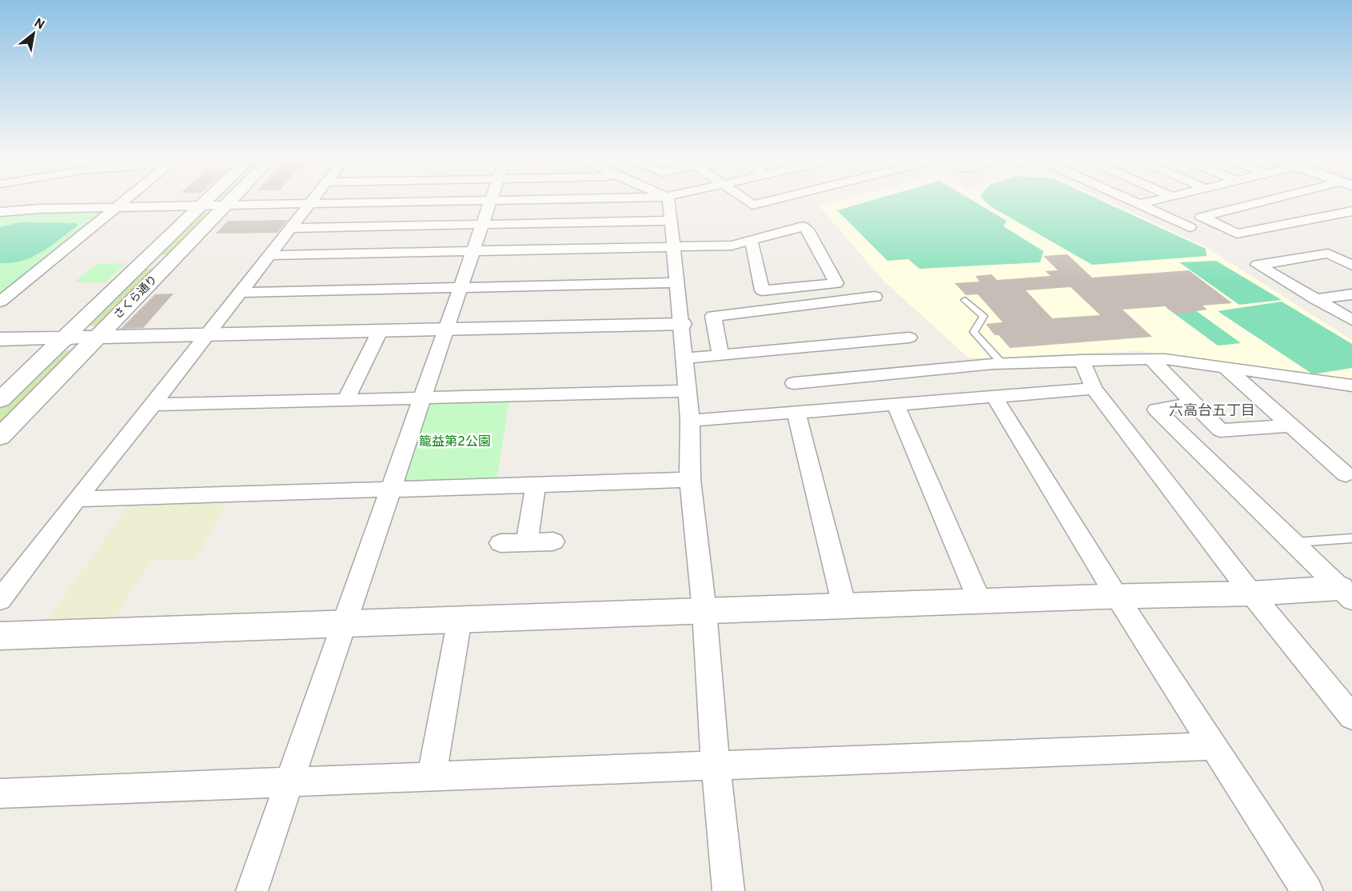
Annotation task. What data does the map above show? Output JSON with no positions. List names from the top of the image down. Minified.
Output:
{"streets":{"street":["さくら通り"]},"districts":["六高台五丁目"],"parks":["籠益第2公園"],"north":"top right"}
